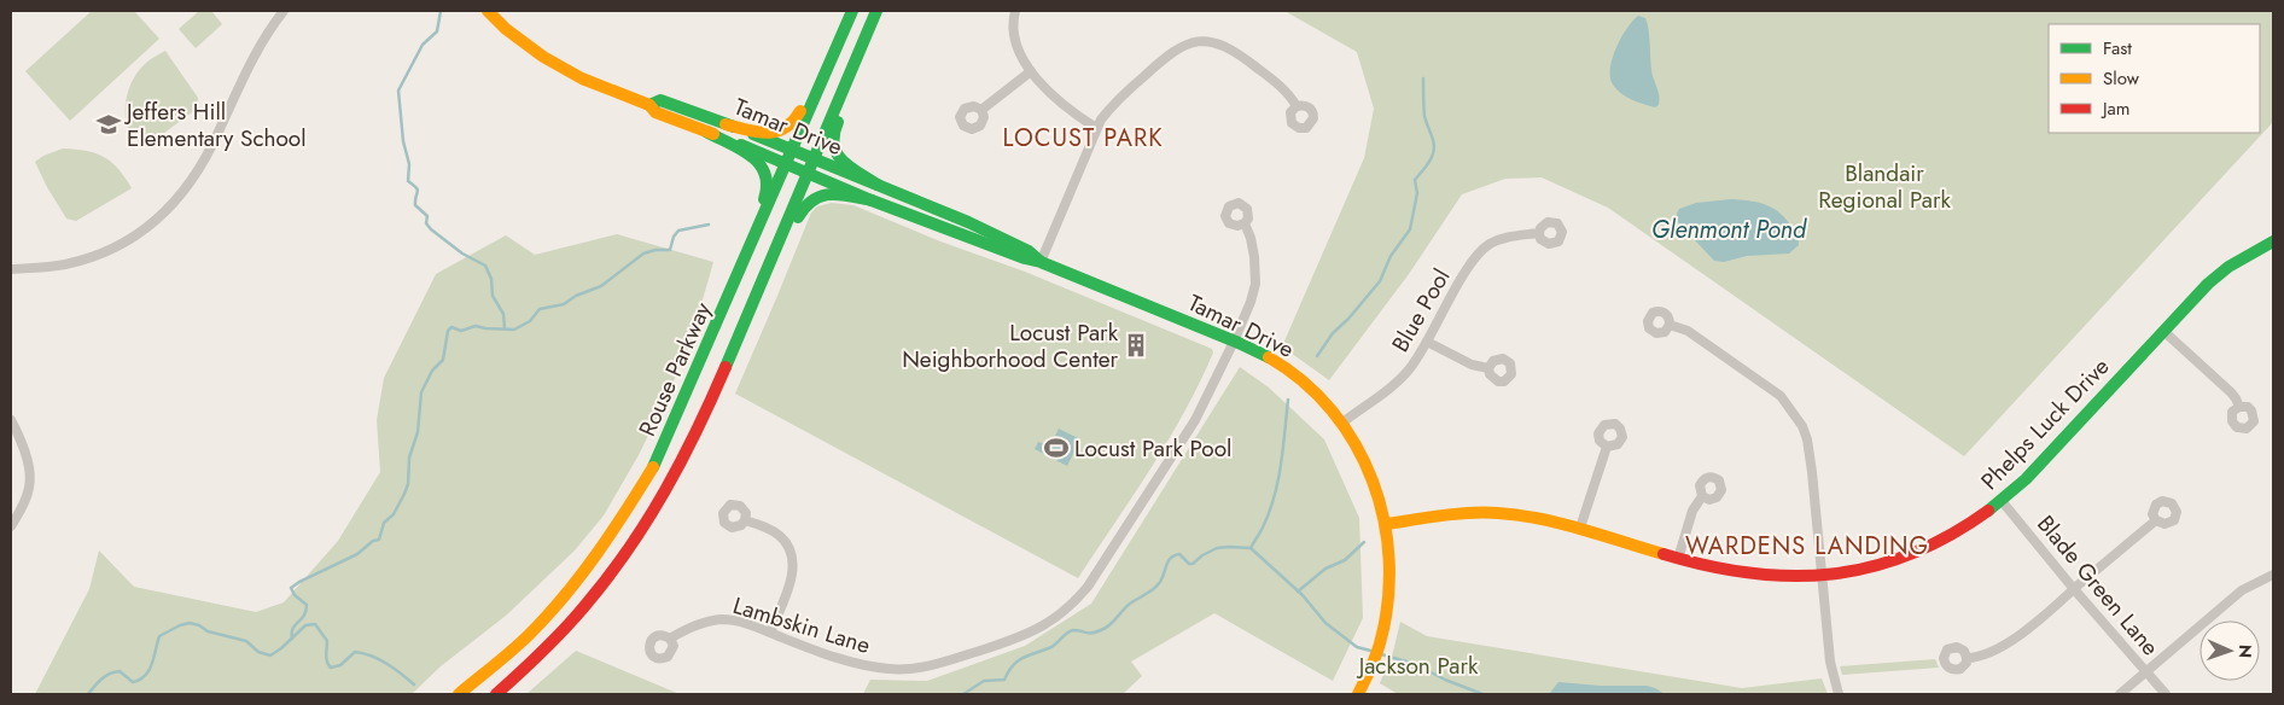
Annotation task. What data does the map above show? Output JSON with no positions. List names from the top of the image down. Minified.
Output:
{"streets":{"street":["Tamar Drive","Blue Pool","Rouse Parkway","Phelps Luck Drive","Blade Green Lane","Lambskin Lane"]},"crossings":[["Tamar Drive","Blue Pool"],["Tamar Drive","Rouse Parkway"],["Tamar Drive","Phelps Luck Drive"],["Tamar Drive","Lambskin Lane"],["Phelps Luck Drive","Blade Green Lane"]],"districts":["LOCUST PARK","WARDENS LANDING"],"water":["Glenmont Pond"],"parks":["Blandair Regional Park","Jackson Park"],"places":{"school or university":["Jeffers Hill Elementary School"],"building":["Locust Park Neighborhood Center"],"sports":["Locust Park Pool"]},"legend":["Fast","Slow","Jam"],"north":"right"}
